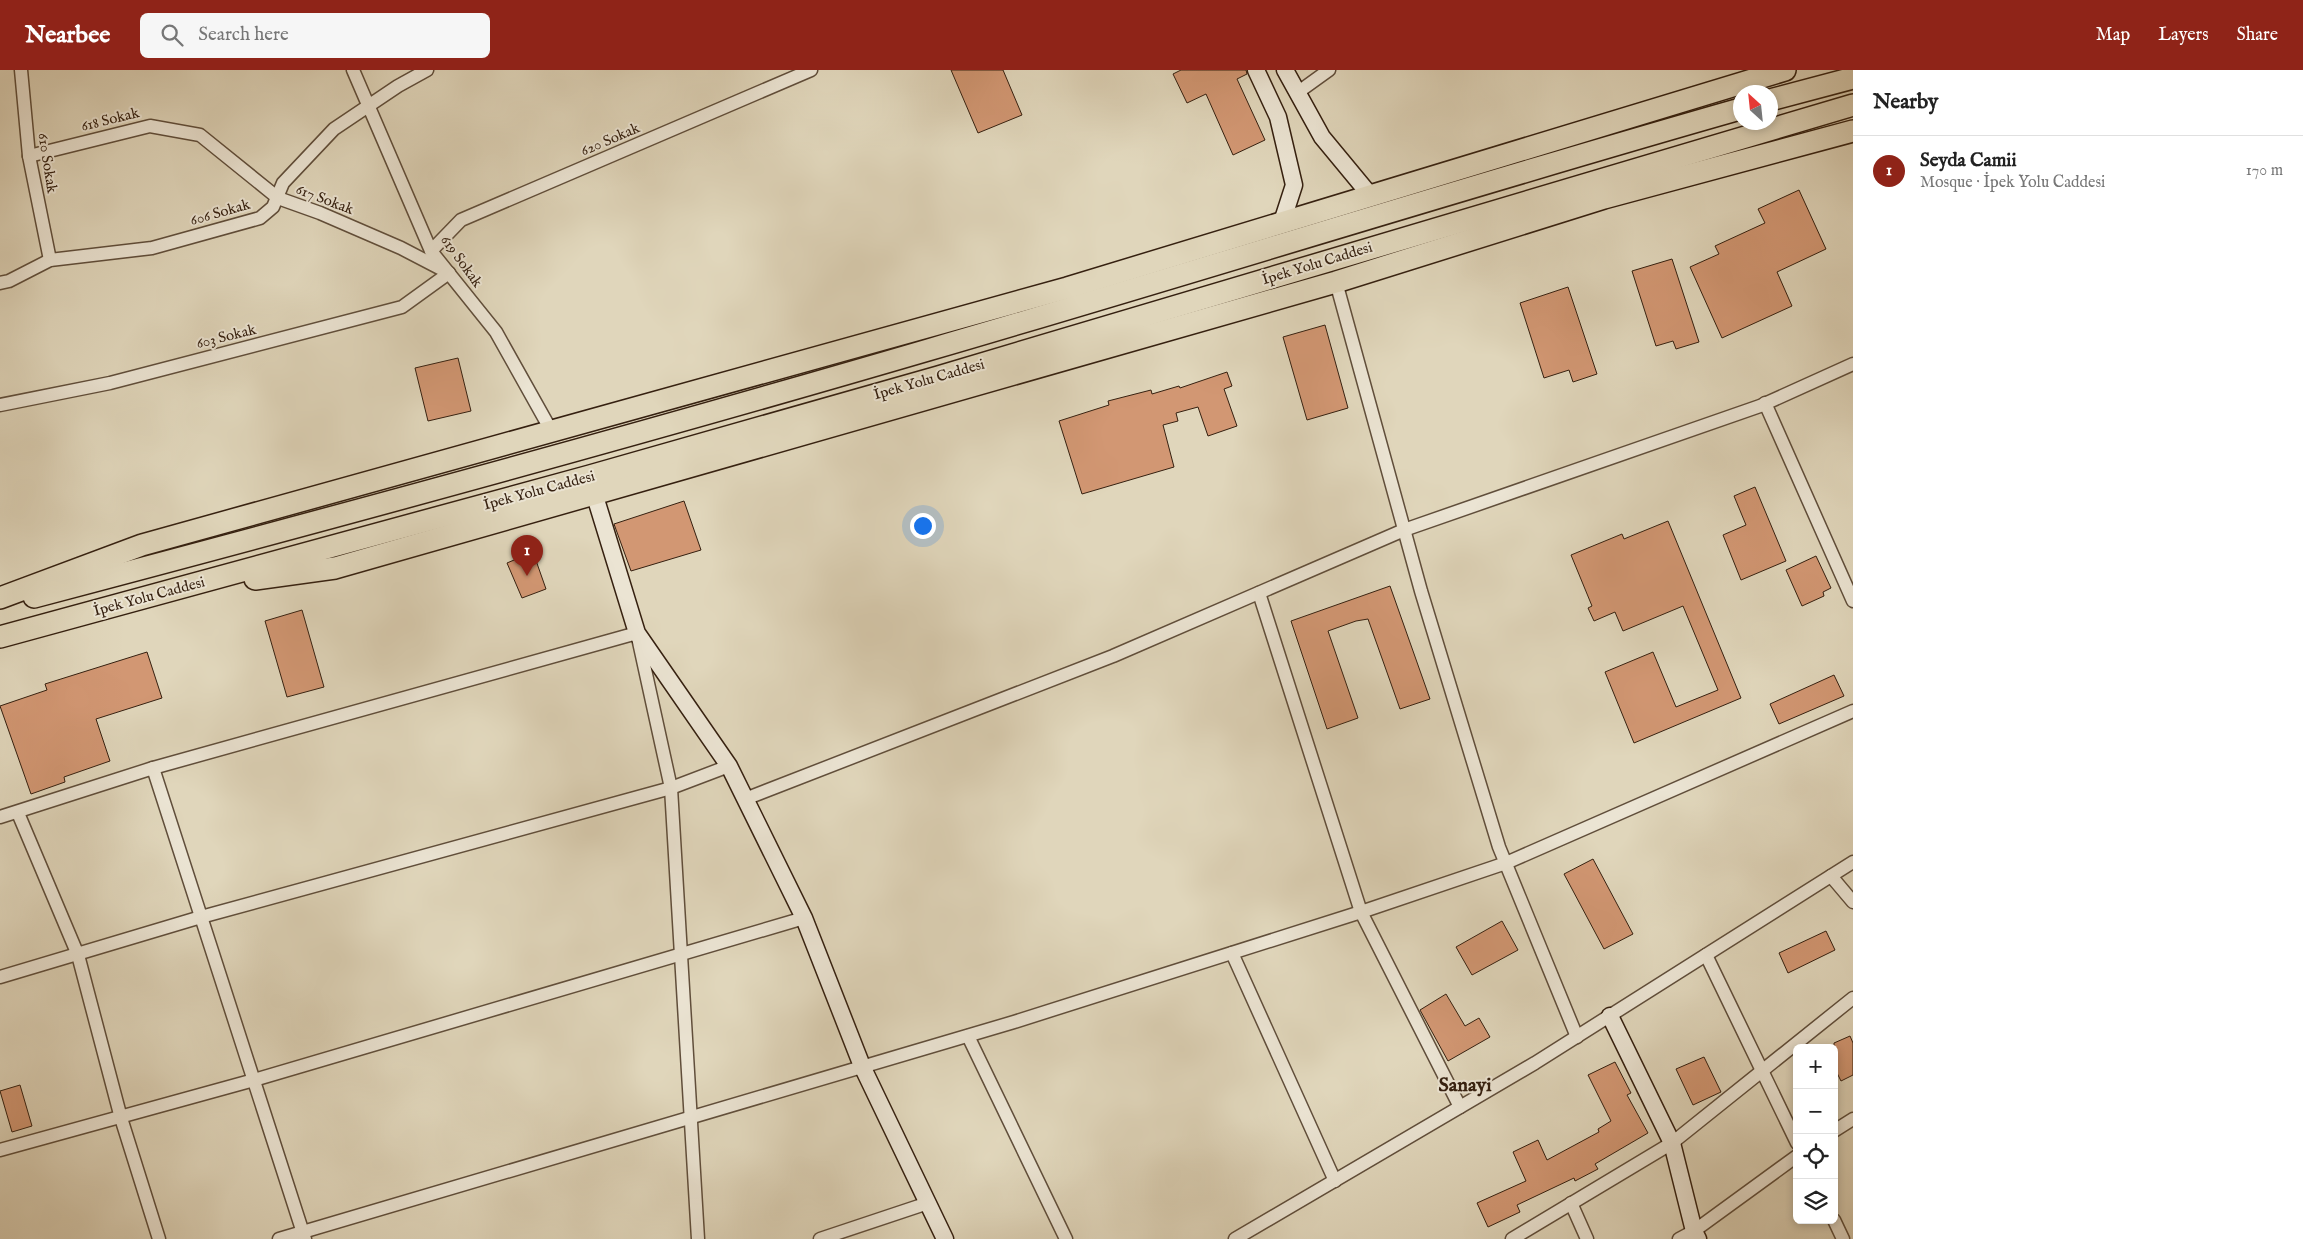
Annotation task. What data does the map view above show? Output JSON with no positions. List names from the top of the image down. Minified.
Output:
{"streets":{"highway":["İpek Yolu Caddesi"],"street":["618 Sokak","620 Sokak","610 Sokak","617 Sokak","606 Sokak","619 Sokak","603 Sokak"]},"crossings":[["618 Sokak","610 Sokak"],["618 Sokak","617 Sokak"],["620 Sokak","619 Sokak"],["610 Sokak","606 Sokak"],["617 Sokak","606 Sokak"],["617 Sokak","619 Sokak"],["617 Sokak","603 Sokak"],["606 Sokak","619 Sokak"],["619 Sokak","603 Sokak"]],"districts":["Sanayi"],"north":"top left","page":{"header":"Nearbee","search":"Search here","nav":["Map","Layers","Share"],"heading":"Nearby","list":[{"mark":"1","name":"Seyda Camii","note":"Mosque · İpek Yolu Caddesi","value":"170 m"}],"pins":"1","map_buttons":["+","−"]}}
